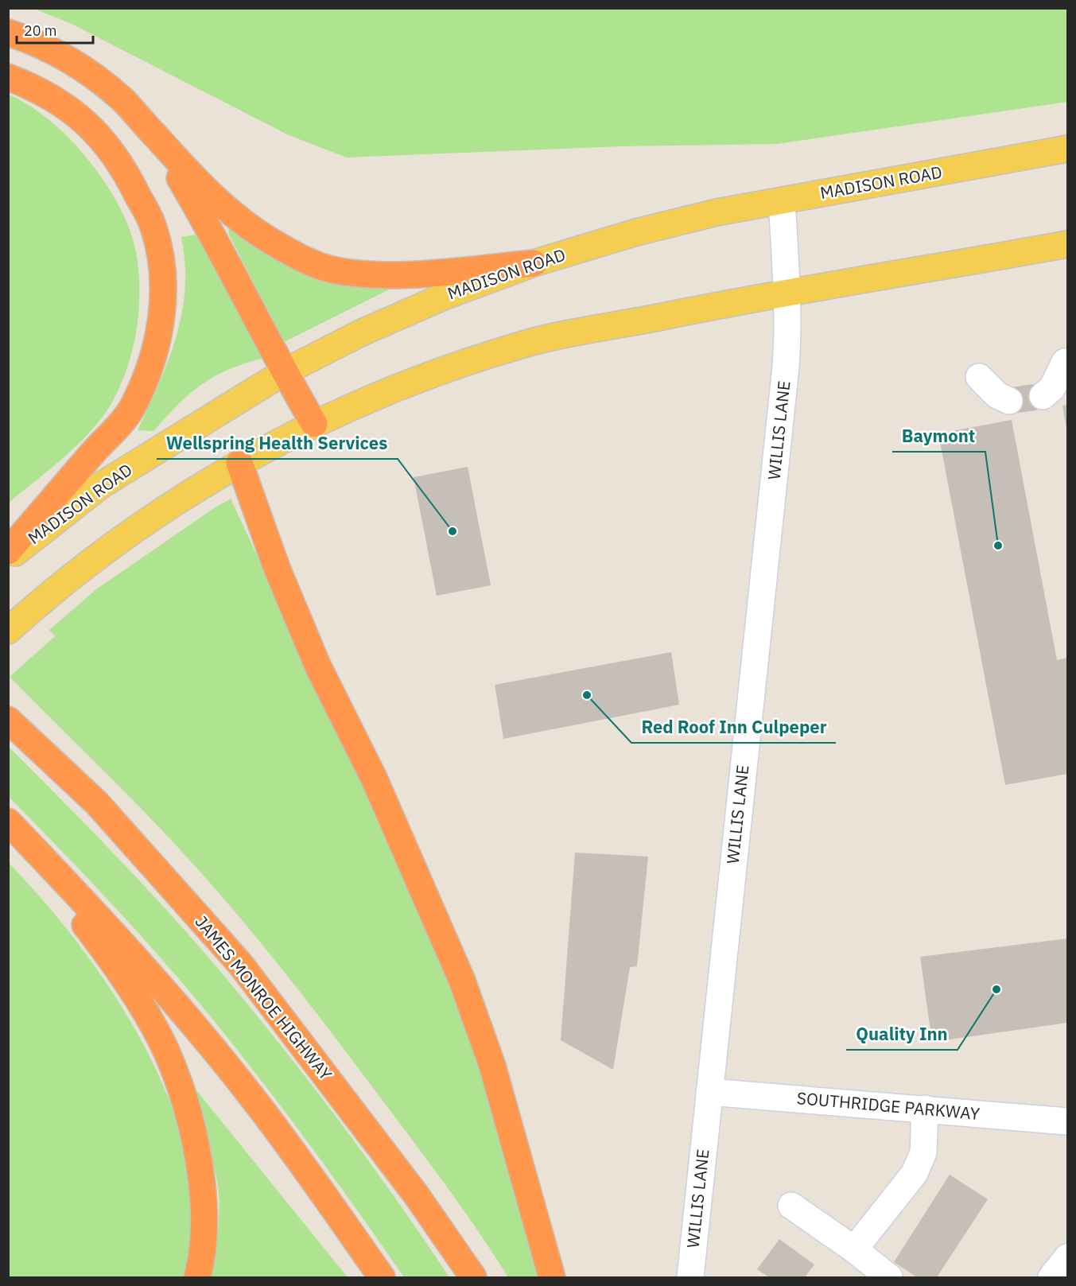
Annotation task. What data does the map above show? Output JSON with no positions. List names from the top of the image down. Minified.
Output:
{"streets":{"highway":["JAMES MONROE HIGHWAY"],"main road":["MADISON ROAD"],"street":["WILLIS LANE","SOUTHRIDGE PARKWAY"]},"crossings":[["MADISON ROAD","WILLIS LANE"],["WILLIS LANE","SOUTHRIDGE PARKWAY"]],"places":["Wellspring Health Services","Baymont","Red Roof Inn Culpeper","Quality Inn"],"scale_bar":"20 m"}
